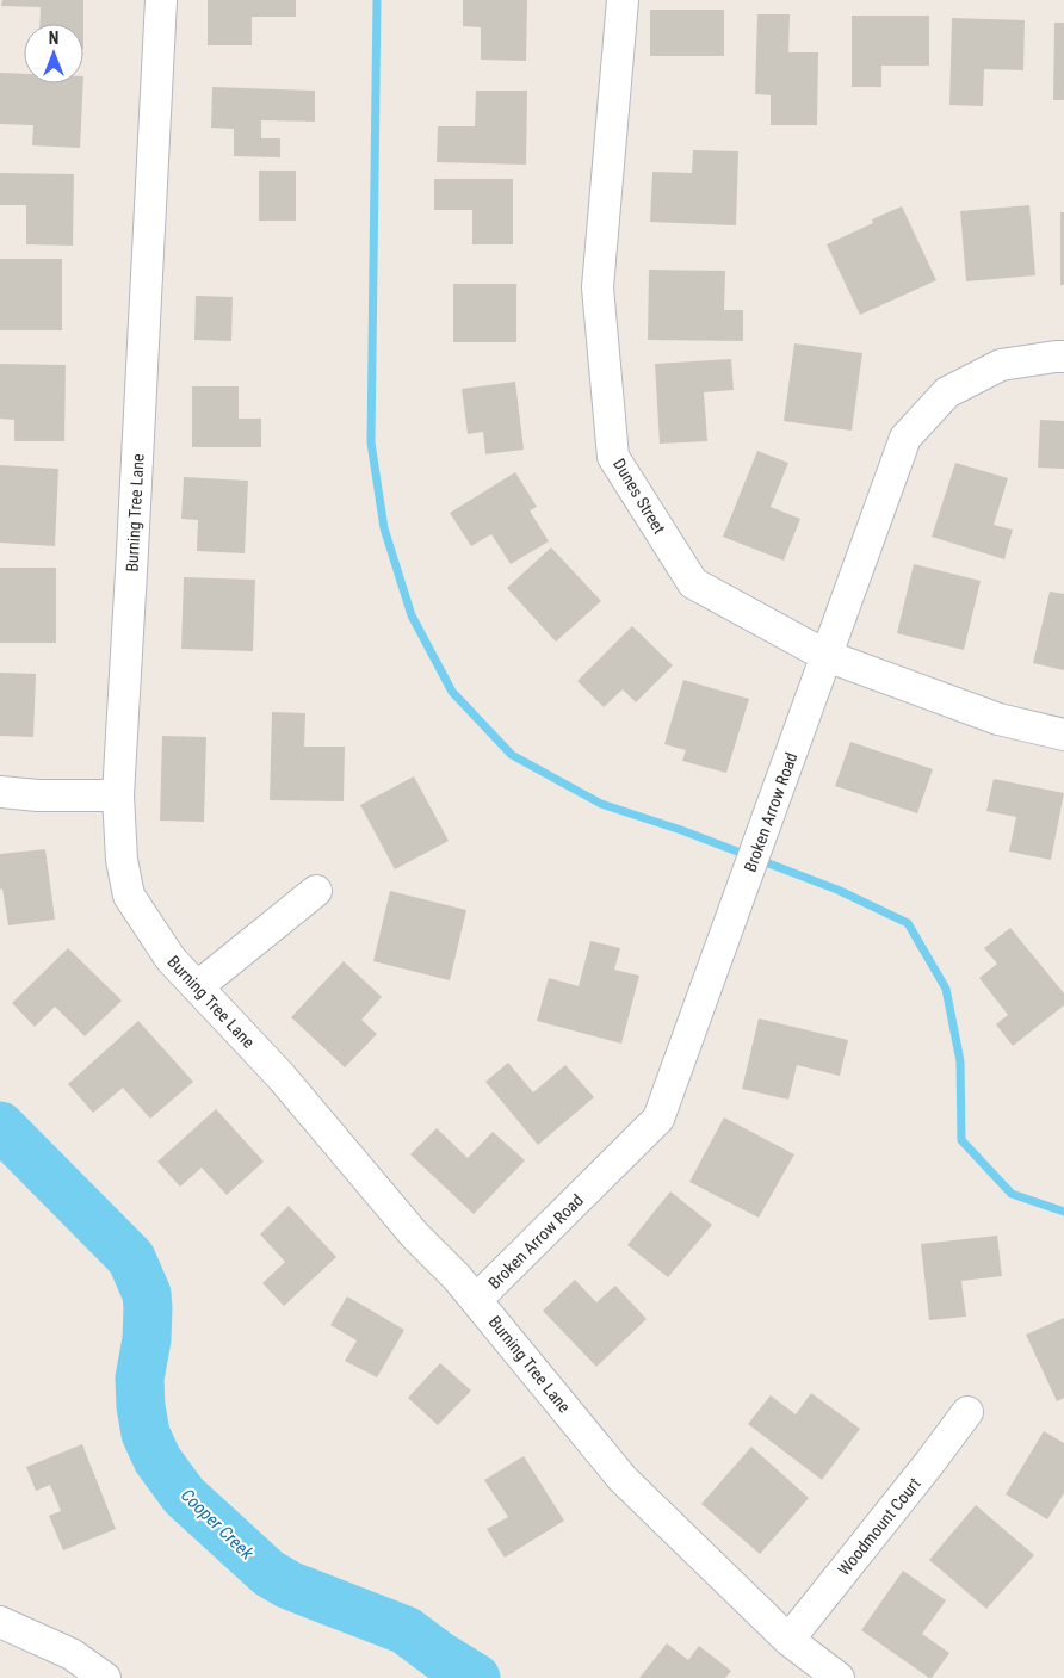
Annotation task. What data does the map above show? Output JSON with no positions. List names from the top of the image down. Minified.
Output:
{"streets":{"street":["Dunes Street","Burning Tree Lane","Broken Arrow Road","Woodmount Court"]},"crossings":[["Dunes Street","Broken Arrow Road"],["Burning Tree Lane","Broken Arrow Road"],["Burning Tree Lane","Woodmount Court"]],"water":["Cooper Creek"],"north":"top"}
